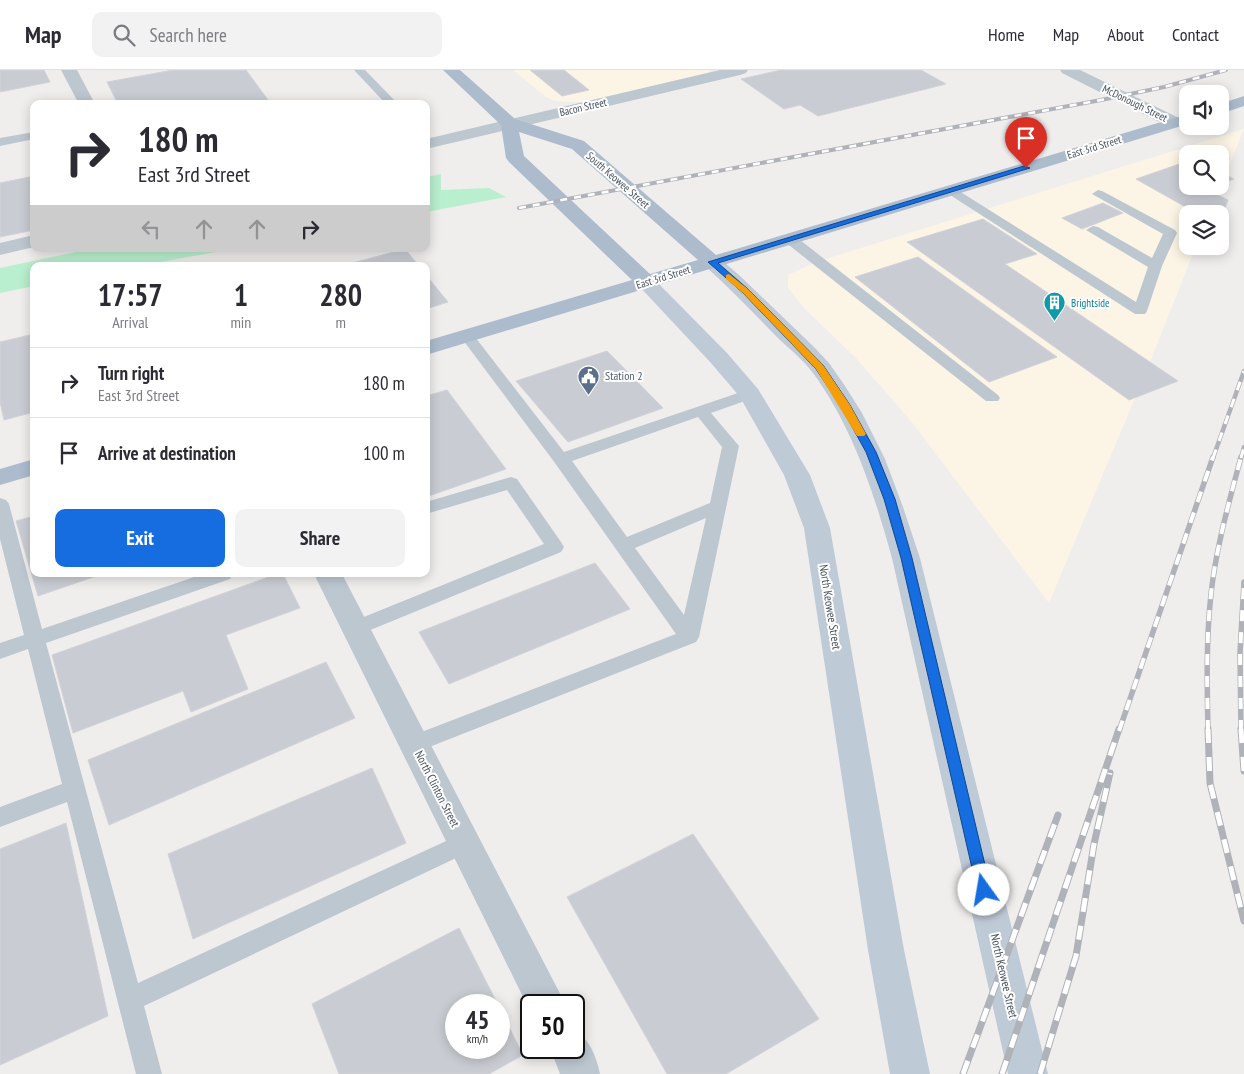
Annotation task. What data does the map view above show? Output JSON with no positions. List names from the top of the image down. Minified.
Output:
{"streets":{"main road":["East 3rd Street","South Keowee Street","North Keowee Street"],"street":["McDonough Street","Bacon Street","North Clinton Street"]},"crossings":[["Bacon Street","South Keowee Street"],["East 3rd Street","South Keowee Street"],["East 3rd Street","North Keowee Street"],["South Keowee Street","North Keowee Street"]],"places":{"building":["Brightside"],"public building":["Station 2"]},"page":{"header":"Map","search":"Search here","nav":["Home","Map","About","Contact"],"turn":["180 m","East 3rd Street"],"eta":["17:57","Arrival","1","min","280","m"],"list":[{"name":"Turn right","note":"East 3rd Street","value":"180 m"},{"name":"Arrive at destination","value":"100 m"}],"buttons":["Exit","Share"],"speed":"45 km/h","limit":"50"}}
